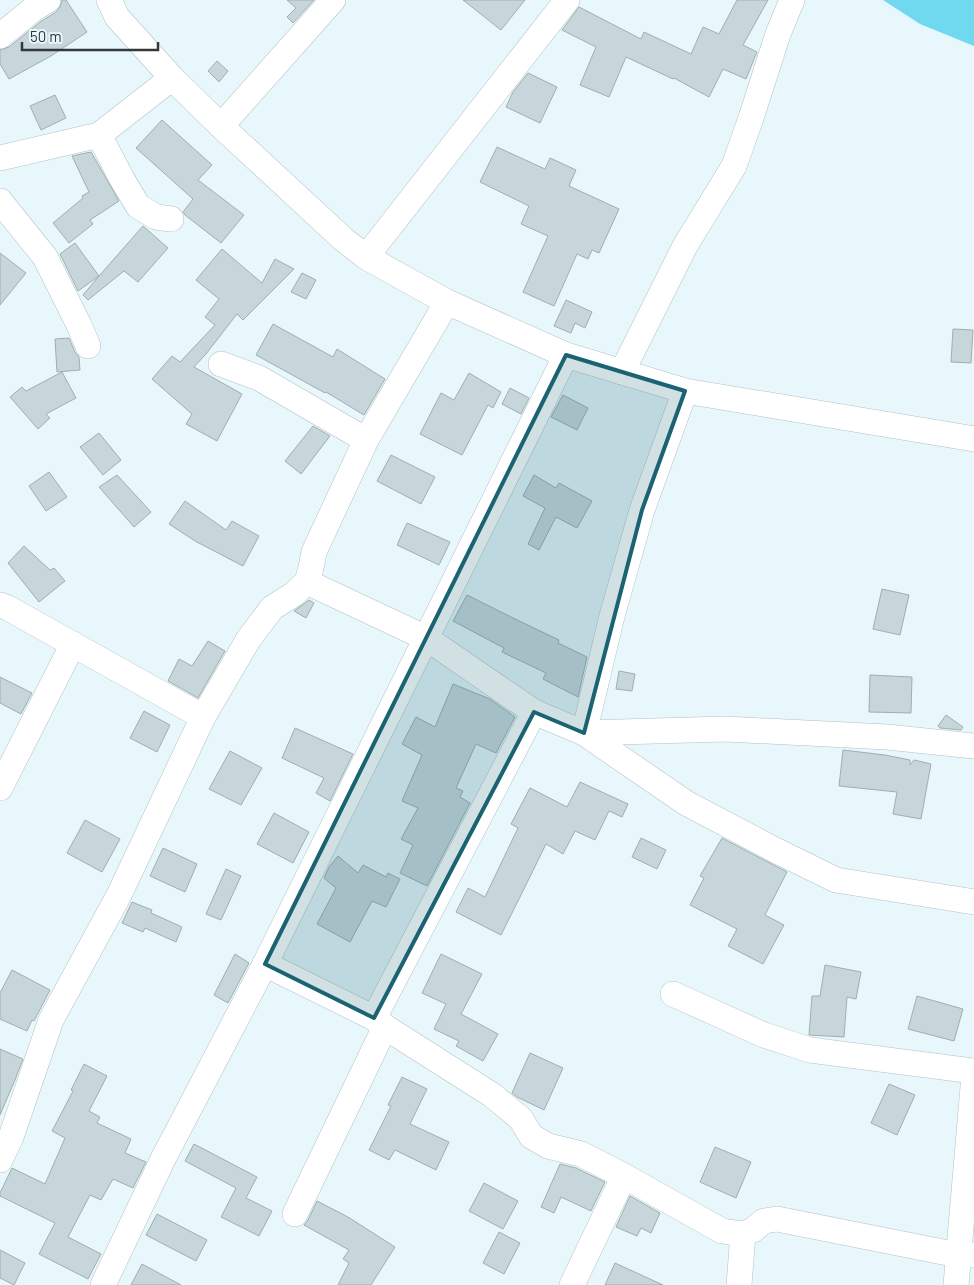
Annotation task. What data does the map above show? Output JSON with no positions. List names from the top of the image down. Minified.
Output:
{"scale_bar":"50 m"}
